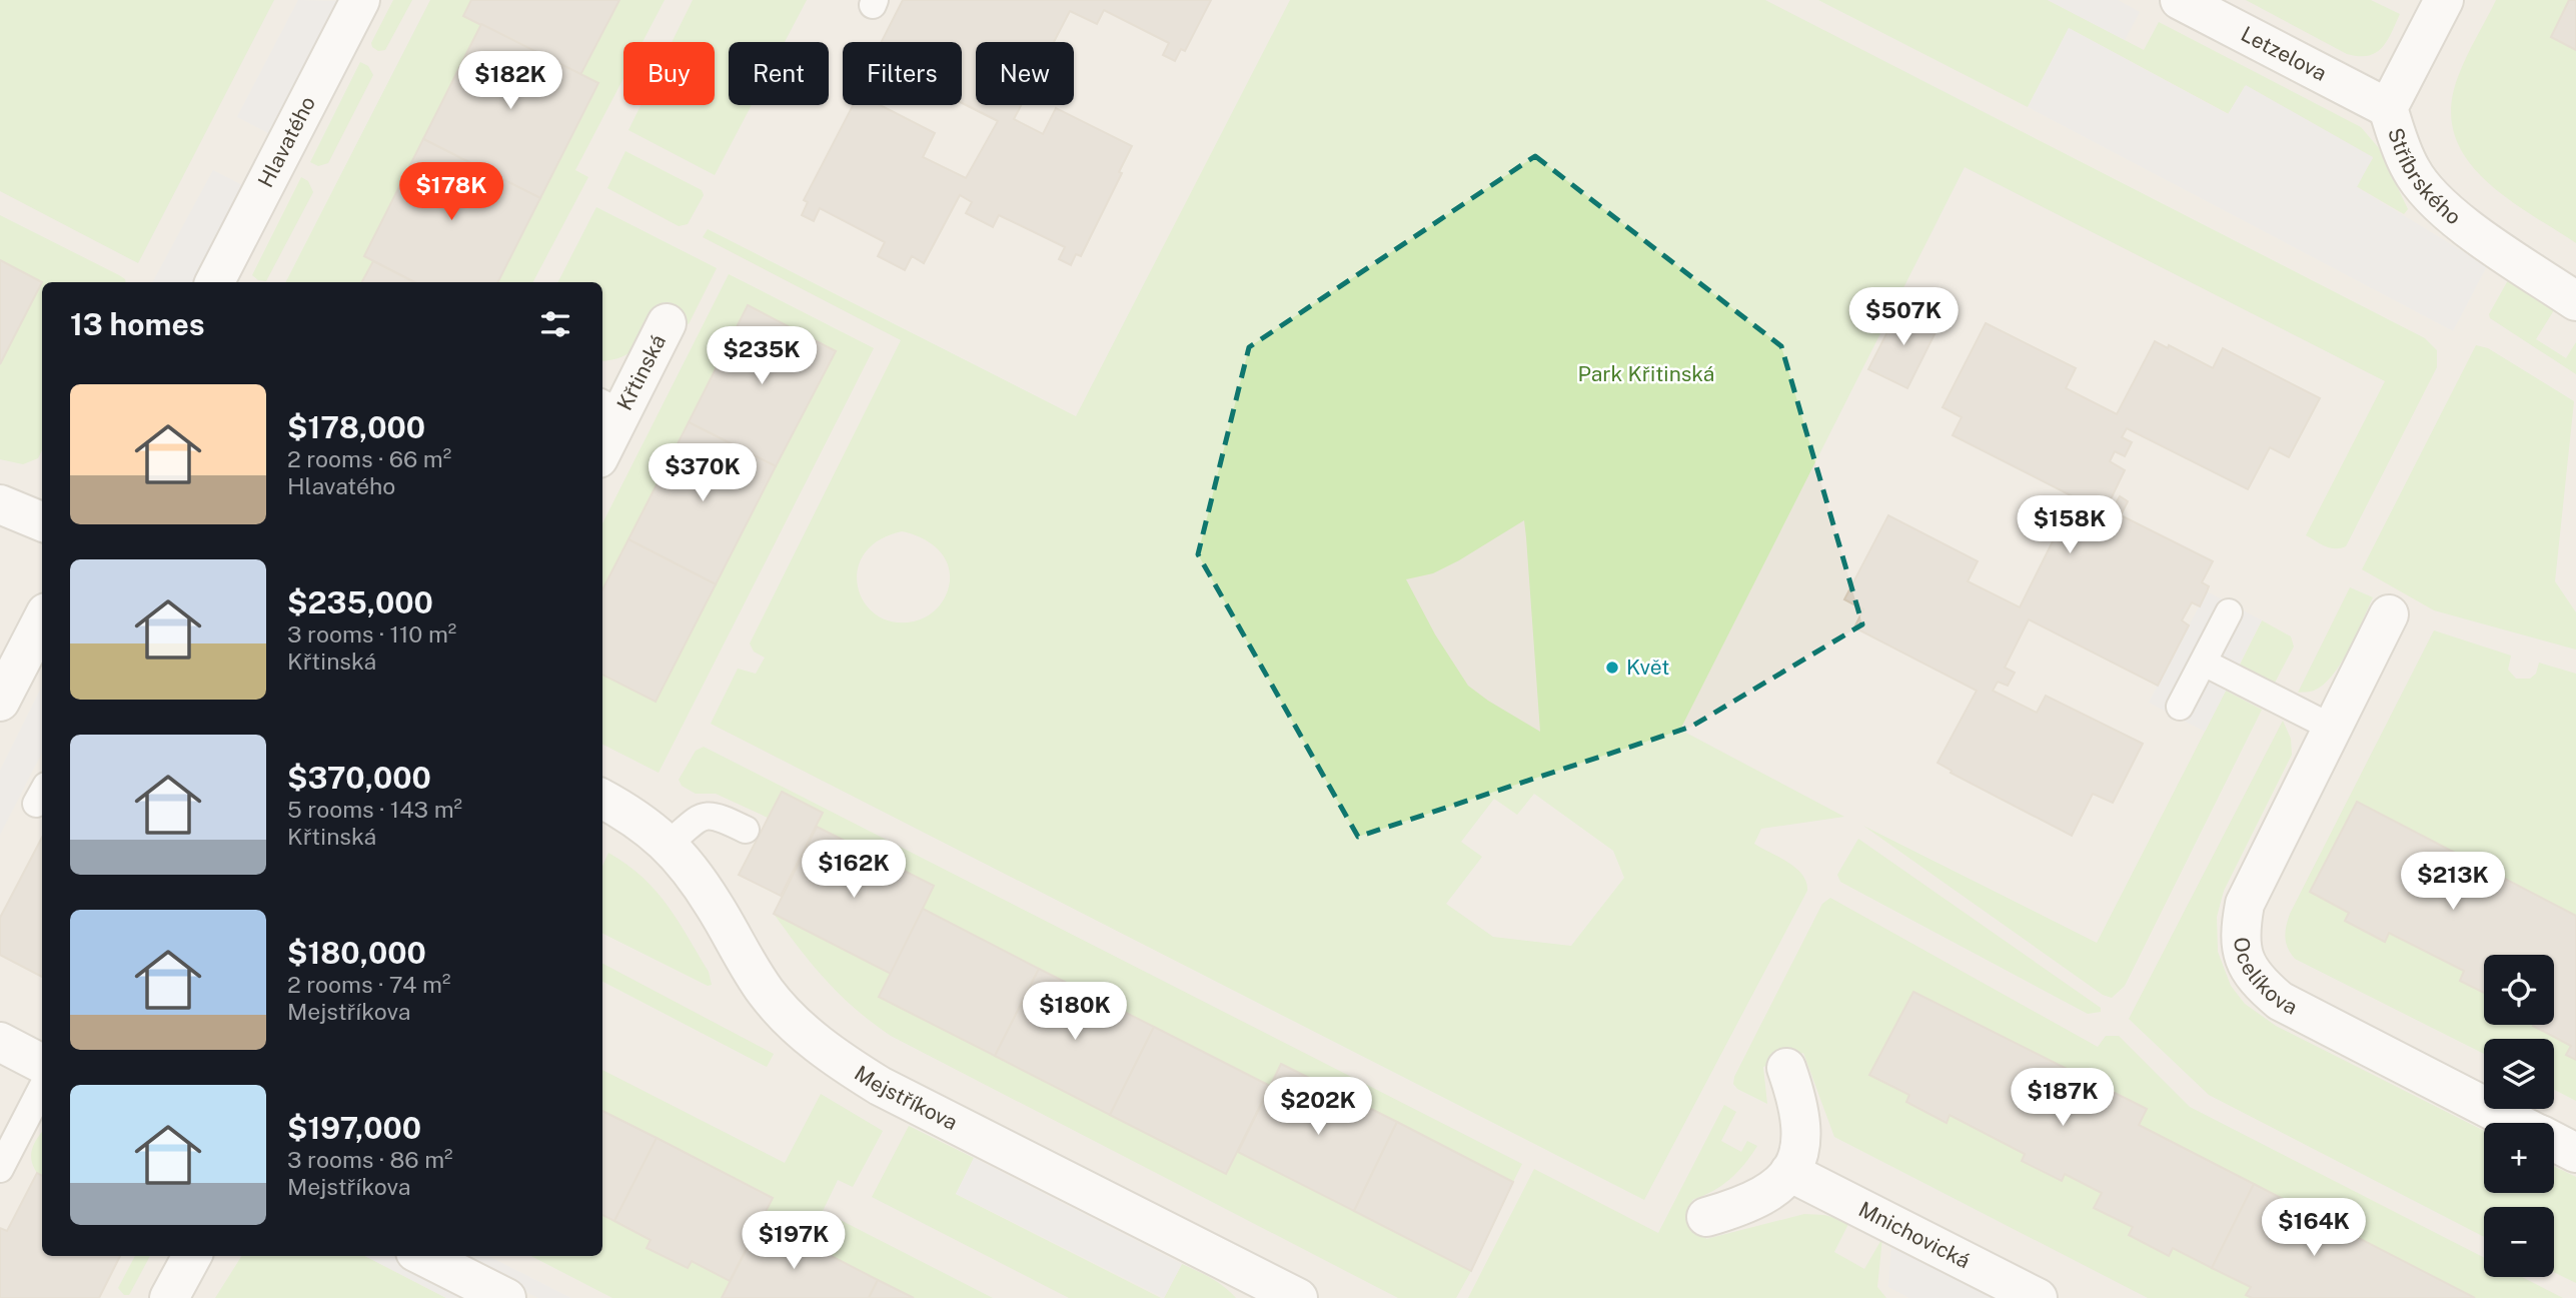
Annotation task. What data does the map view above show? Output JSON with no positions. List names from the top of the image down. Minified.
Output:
{"streets":{"street":["Letzelova","Hlavatého","Stříbrského","Křtinská","Ocelíkova","Mejstříkova","Mnichovická"]},"crossings":[["Letzelova","Stříbrského"]],"parks":["Park Křitinská"],"places":["Květ"],"page":{"chip":["Buy","Rent","Filters","New"],"price":["$182K","$178K","$507K","$235K","$370K","$158K","$162K","$213K","$180K","$187K","$202K","$164K","$197K"],"heading":"13 homes","list":[{"name":"$178,000","note":"2 rooms · 66 m² · Hlavatého"},{"name":"$235,000","note":"3 rooms · 110 m² · Křtinská"},{"name":"$370,000","note":"5 rooms · 143 m² · Křtinská"},{"name":"$180,000","note":"2 rooms · 74 m² · Mejstříkova"},{"name":"$197,000","note":"3 rooms · 86 m² · Mejstříkova"}],"map_buttons":["+","−"]}}
